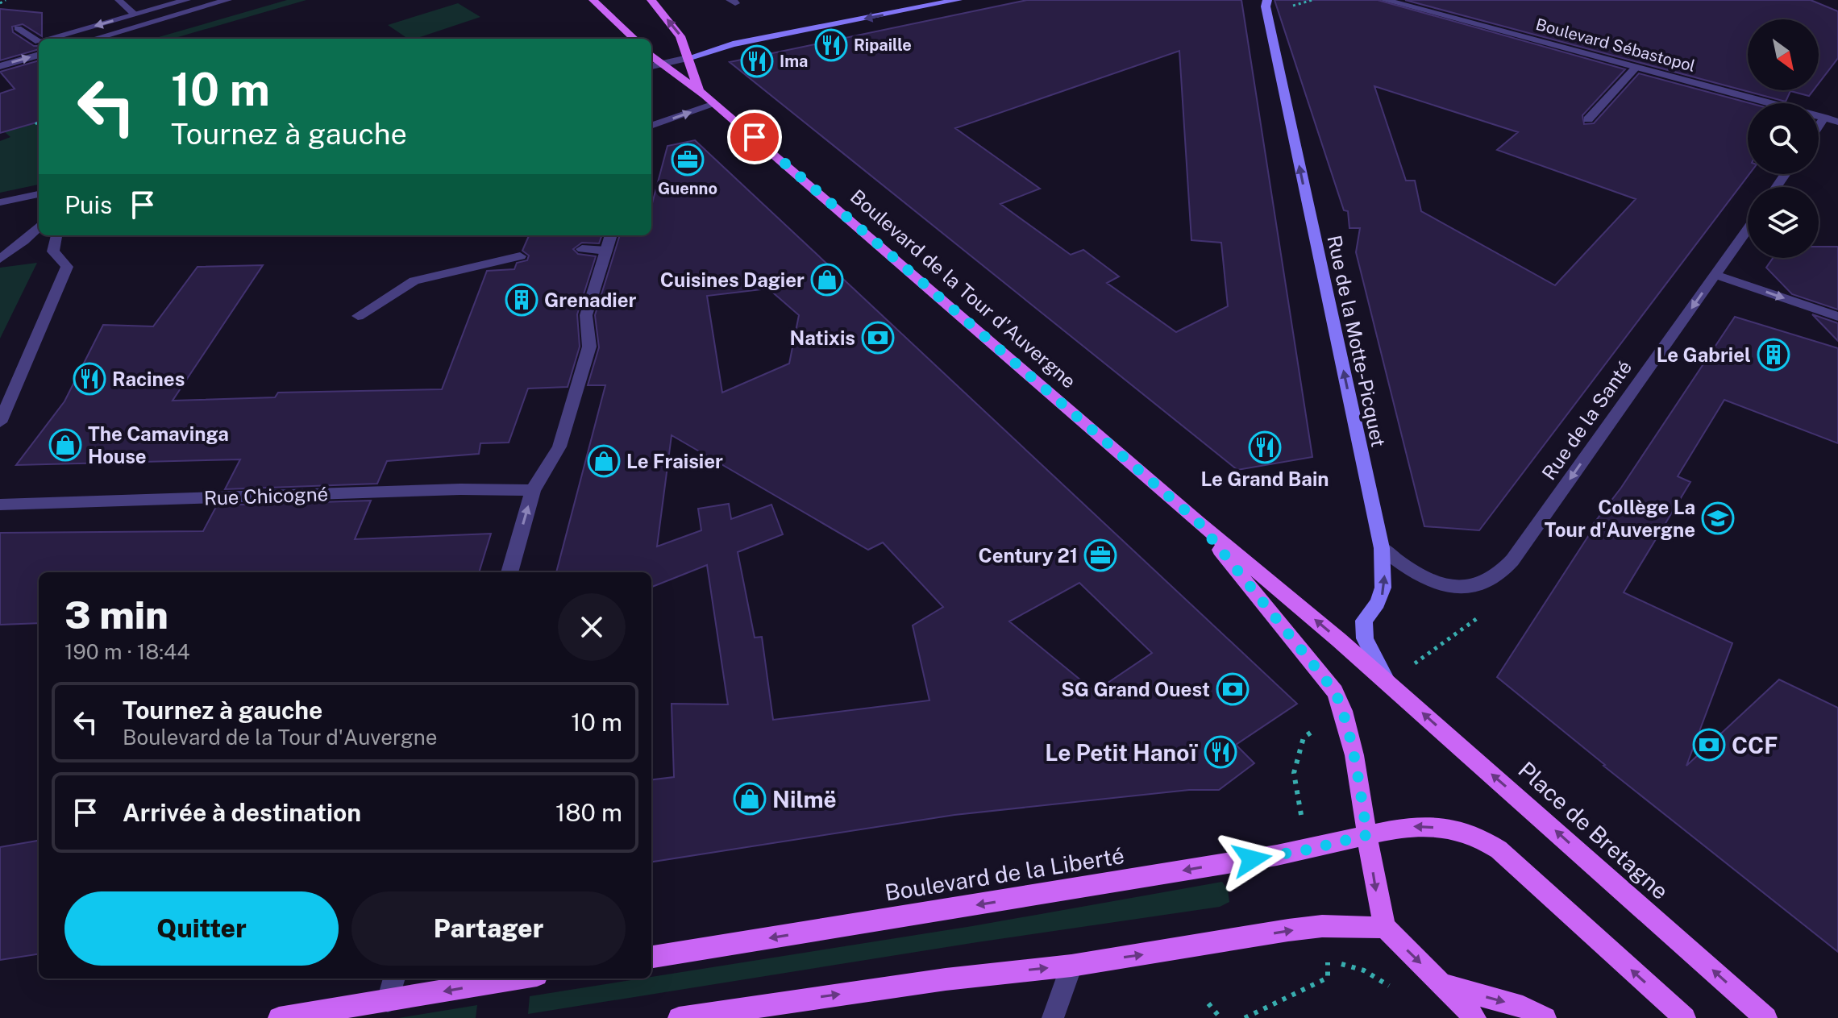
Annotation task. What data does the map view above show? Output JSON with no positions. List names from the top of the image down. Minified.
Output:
{"streets":{"main road":["Boulevard de la Tour d'Auvergne","Place de Bretagne","Boulevard de la Liberté"],"street":["Boulevard Sébastopol","Rue de la Motte-Picquet","Rue de la Santé","Rue Chicogné"]},"crossings":[["Boulevard de la Tour d'Auvergne","Rue de la Motte-Picquet"],["Boulevard de la Tour d'Auvergne","Place de Bretagne"],["Boulevard de la Tour d'Auvergne","Boulevard de la Liberté"],["Rue de la Motte-Picquet","Rue de la Santé"],["Rue de la Motte-Picquet","Place de Bretagne"]],"one_way":["Rue de la Motte-Picquet","Rue de la Santé","Place de Bretagne"],"places":{"restaurant":["Ripaille","Ima","Racines","Le Grand Bain","Le Petit Hanoï"],"office":["Guenno","Century 21"],"shop":["Cuisines Dagier","The Camavinga House","Le Fraisier","Nilmë"],"building":["Grenadier","Le Gabriel"],"bank":["Natixis","SG Grand Ouest","CCF"],"school or university":["Collège La Tour d'Auvergne"]},"north":"bottom right","page":{"turn":["10 m","Tournez à gauche"],"then":"Puis","heading":["3 min","190 m · 18:44"],"list":[{"name":"Tournez à gauche","note":"Boulevard de la Tour d'Auvergne","value":"10 m"},{"name":"Arrivée à destination","value":"180 m"}],"buttons":["Quitter","Partager"]}}
